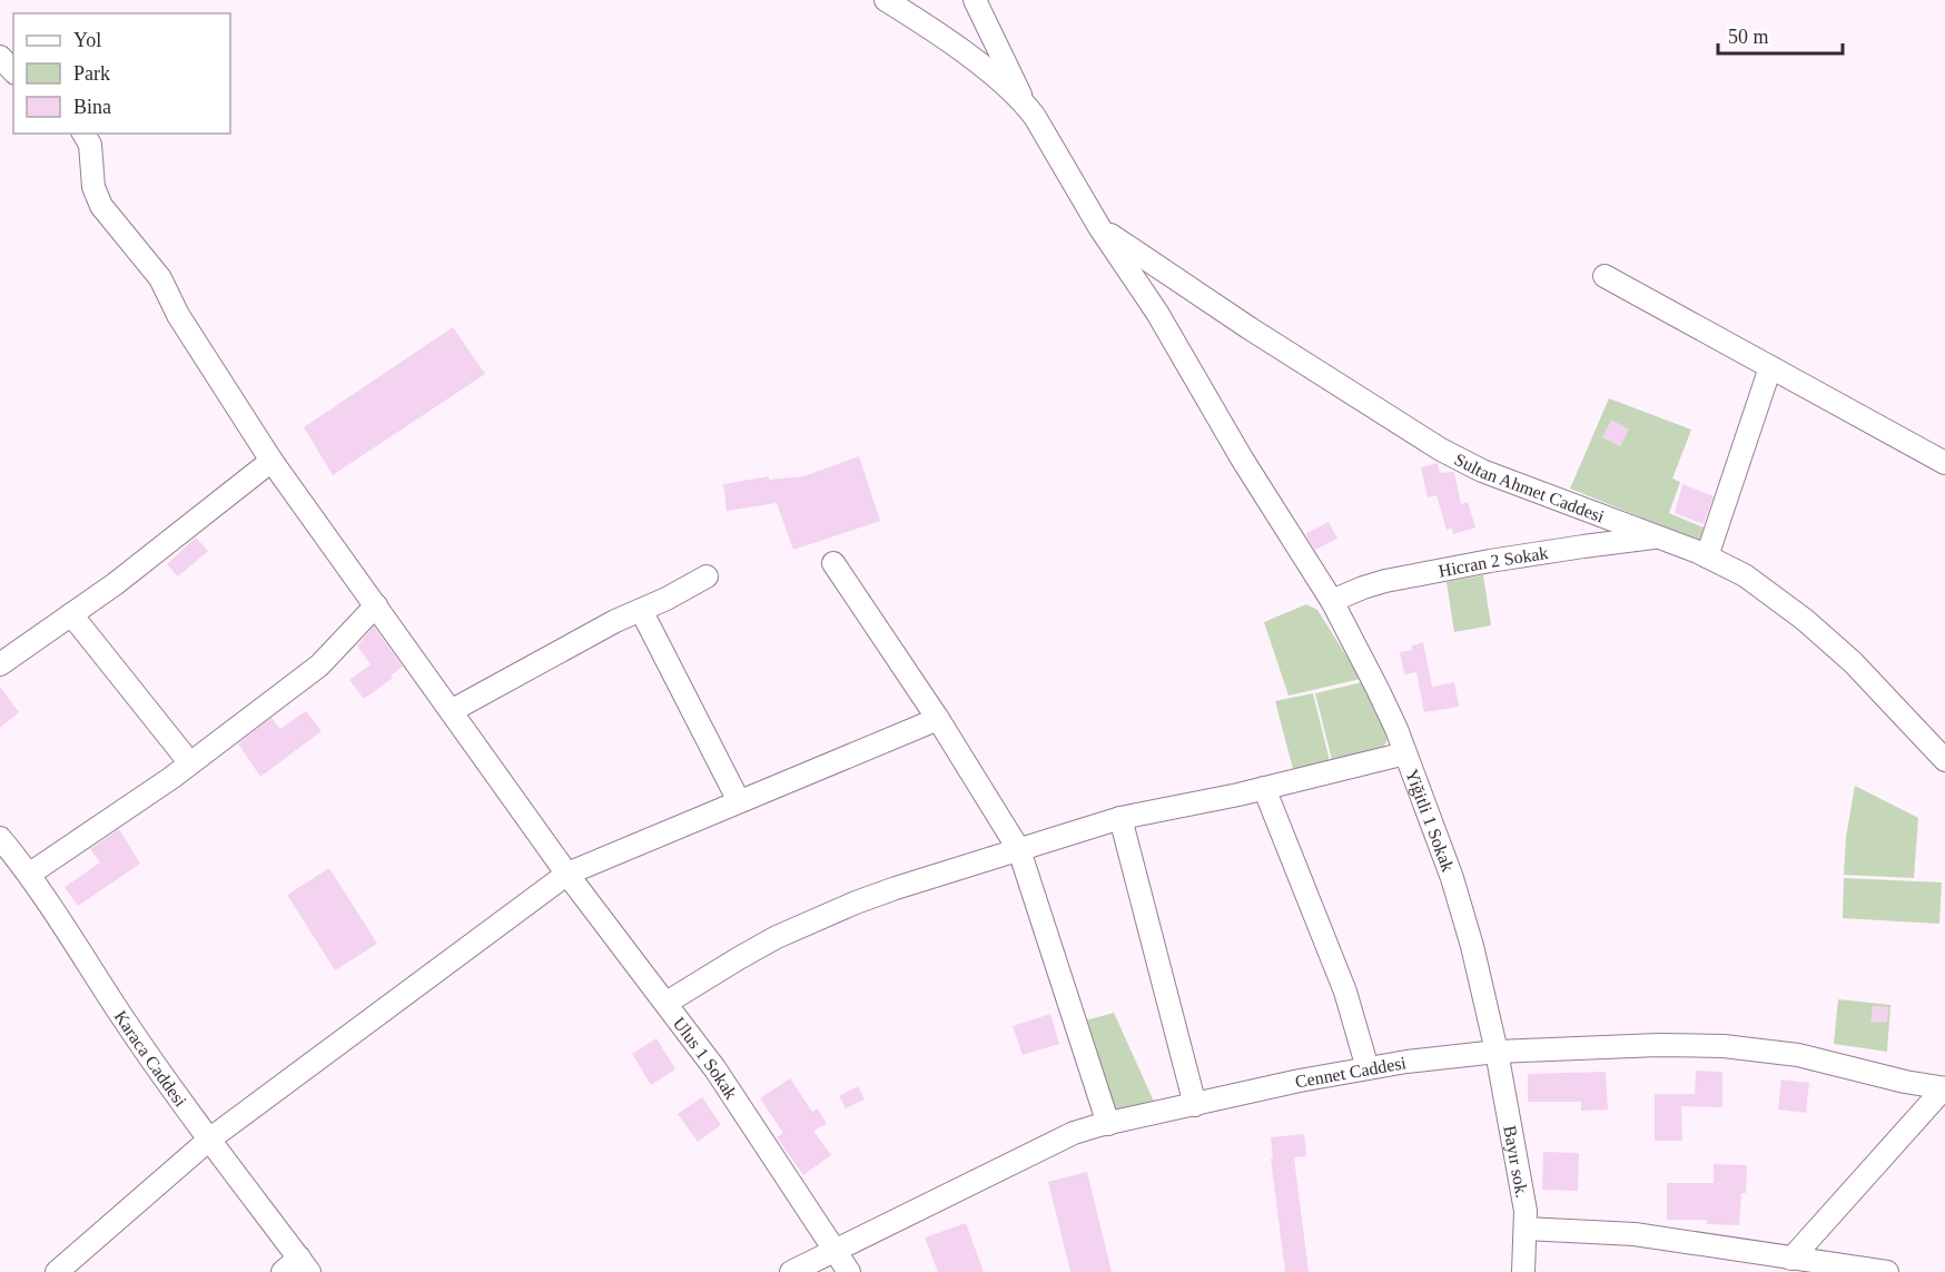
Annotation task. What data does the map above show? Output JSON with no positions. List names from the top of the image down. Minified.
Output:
{"streets":{"street":["Sultan Ahmet Caddesi","Hicran 2 Sokak","Yiğitli 1 Sokak","Karaca Caddesi","Ulus 1 Sokak","Cennet Caddesi","Bayır sok."]},"crossings":[["Sultan Ahmet Caddesi","Hicran 2 Sokak"],["Sultan Ahmet Caddesi","Yiğitli 1 Sokak"],["Hicran 2 Sokak","Yiğitli 1 Sokak"],["Yiğitli 1 Sokak","Cennet Caddesi"],["Yiğitli 1 Sokak","Bayır sok."],["Ulus 1 Sokak","Cennet Caddesi"],["Cennet Caddesi","Bayır sok."]],"legend":["Yol","Park","Bina"],"scale_bar":"50 m"}
